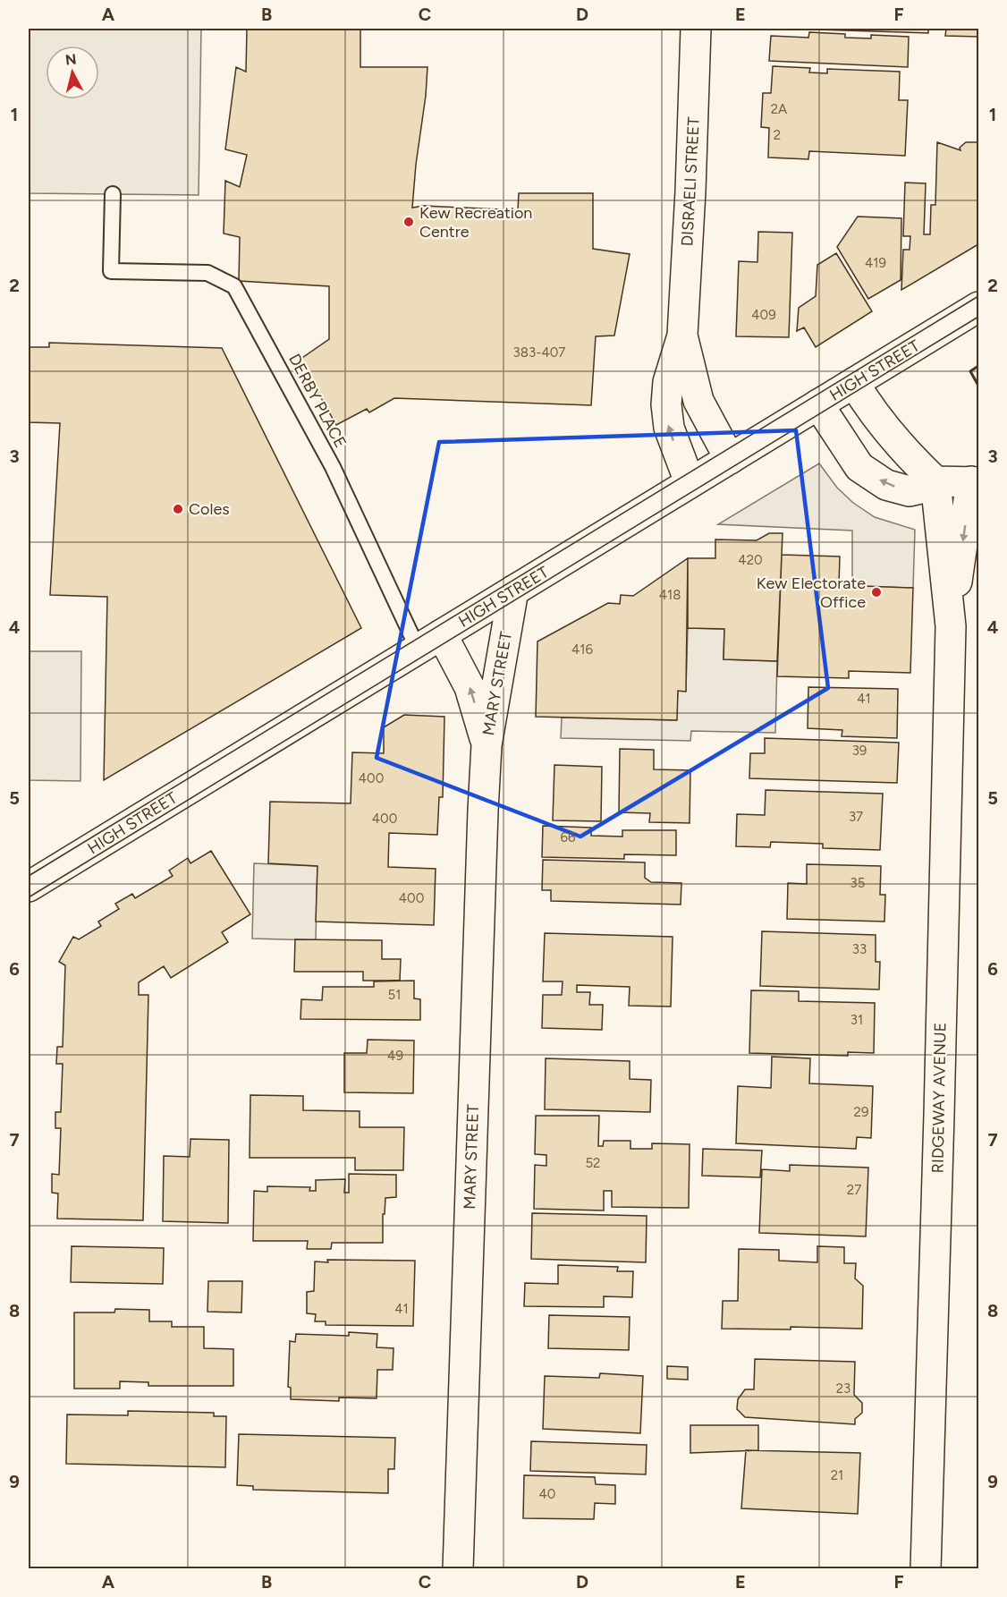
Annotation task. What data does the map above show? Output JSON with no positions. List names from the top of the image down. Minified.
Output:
{"streets":{"street":["DISRAELI STREET","HIGH STREET","MARY STREET","RIDGEWAY AVENUE"],"lane":["DERBY PLACE"]},"crossings":[["DISRAELI STREET","HIGH STREET"],["HIGH STREET","DERBY PLACE"],["HIGH STREET","MARY STREET"],["DERBY PLACE","MARY STREET"]],"places":["Kew Recreation Centre","Coles","Kew Electorate Office"],"house_numbers":["2A","2","419","409","383-407","420","418","416","41","39","400","37","400","66","35","400","33","51","31","49","29","52","27","41","23","21","40"],"north":"top","grid":{"columns":["A","B","C","D","E","F"],"rows":["1","2","3","4","5","6","7","8","9"]}}
